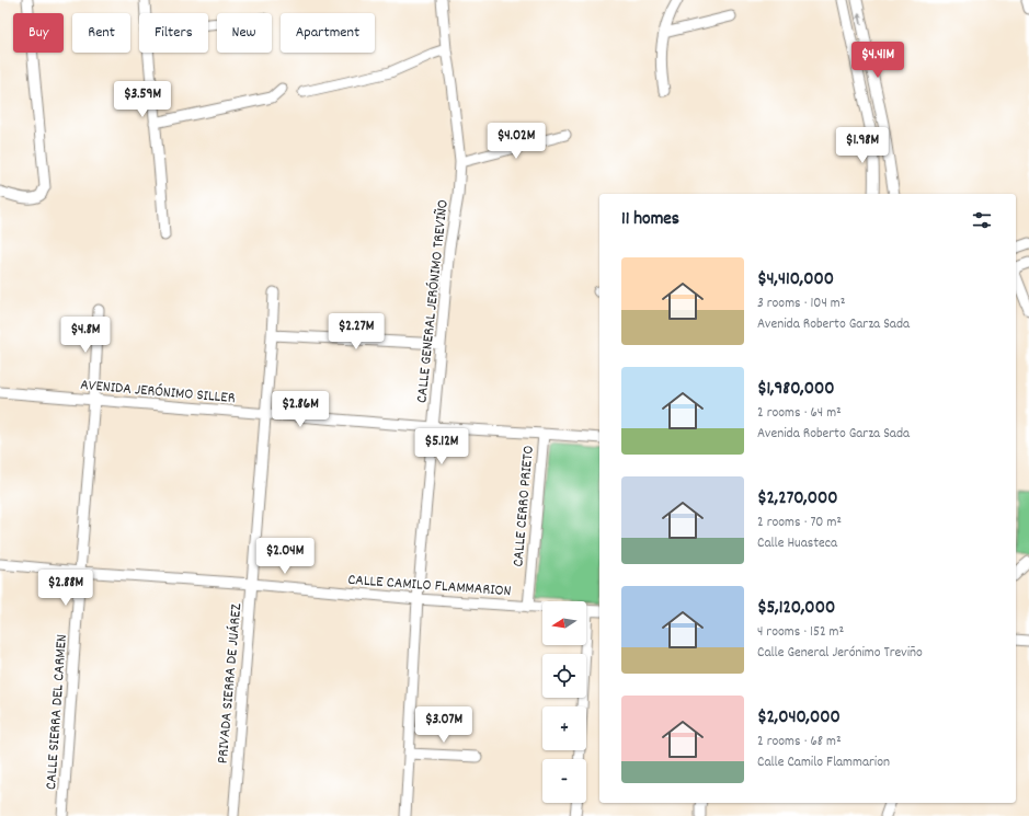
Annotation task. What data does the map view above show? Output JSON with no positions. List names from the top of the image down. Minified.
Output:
{"streets":{"street":["CALLE GENERAL JERÓNIMO TREVIÑO","AVENIDA JERÓNIMO SILLER","CALLE CERRO PRIETO","CALLE CAMILO FLAMMARION","PRIVADA SIERRA DE JUÁREZ","CALLE SIERRA DEL CARMEN"]},"crossings":[["CALLE GENERAL JERÓNIMO TREVIÑO","AVENIDA JERÓNIMO SILLER"],["CALLE GENERAL JERÓNIMO TREVIÑO","CALLE CAMILO FLAMMARION"],["AVENIDA JERÓNIMO SILLER","CALLE CERRO PRIETO"],["AVENIDA JERÓNIMO SILLER","PRIVADA SIERRA DE JUÁREZ"],["AVENIDA JERÓNIMO SILLER","CALLE SIERRA DEL CARMEN"],["CALLE CERRO PRIETO","CALLE CAMILO FLAMMARION"],["CALLE CAMILO FLAMMARION","PRIVADA SIERRA DE JUÁREZ"],["CALLE CAMILO FLAMMARION","CALLE SIERRA DEL CARMEN"]],"north":"left","page":{"chip":["Buy","Rent","Filters","New","Apartment"],"price":["$4.41M","$3.59M","$4.02M","$1.98M","$2.27M","$4.8M","$2.86M","$5.12M","$2.04M","$2.88M","$3.07M"],"heading":"11 homes","list":[{"name":"$4,410,000","note":"3 rooms · 104 m² · Avenida Roberto Garza Sada"},{"name":"$1,980,000","note":"2 rooms · 64 m² · Avenida Roberto Garza Sada"},{"name":"$2,270,000","note":"2 rooms · 70 m² · Calle Huasteca"},{"name":"$5,120,000","note":"4 rooms · 152 m² · Calle General Jerónimo Treviño"},{"name":"$2,040,000","note":"2 rooms · 68 m² · Calle Camilo Flammarion"}],"map_buttons":["+","−"]}}
